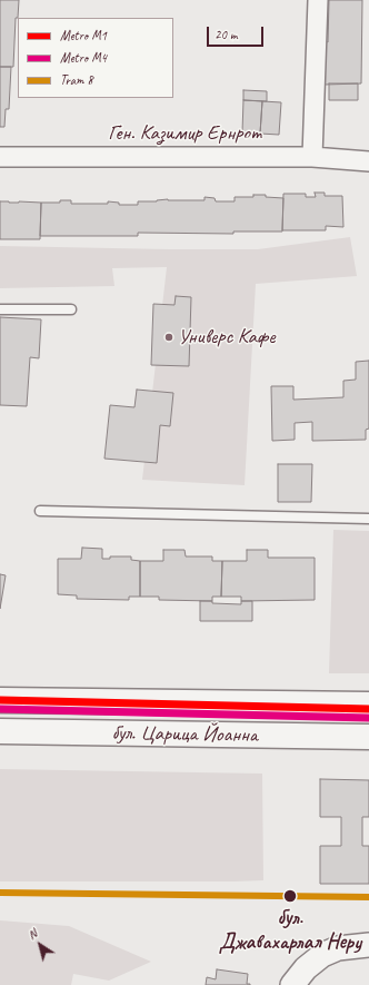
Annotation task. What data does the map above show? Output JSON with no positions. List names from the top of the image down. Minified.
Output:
{"streets":{"main road":["бул. Царица Йоанна"],"street":["Ген. Казимир Ернрот"]},"places":["Универс Кафе","бул. Джавахарлал Неру"],"lines":["metro line M1","metro line M4","tram line 8"],"legend":["Metro M1","Metro M4","Tram 8"],"scale_bar":"20 m","north":"top left"}
